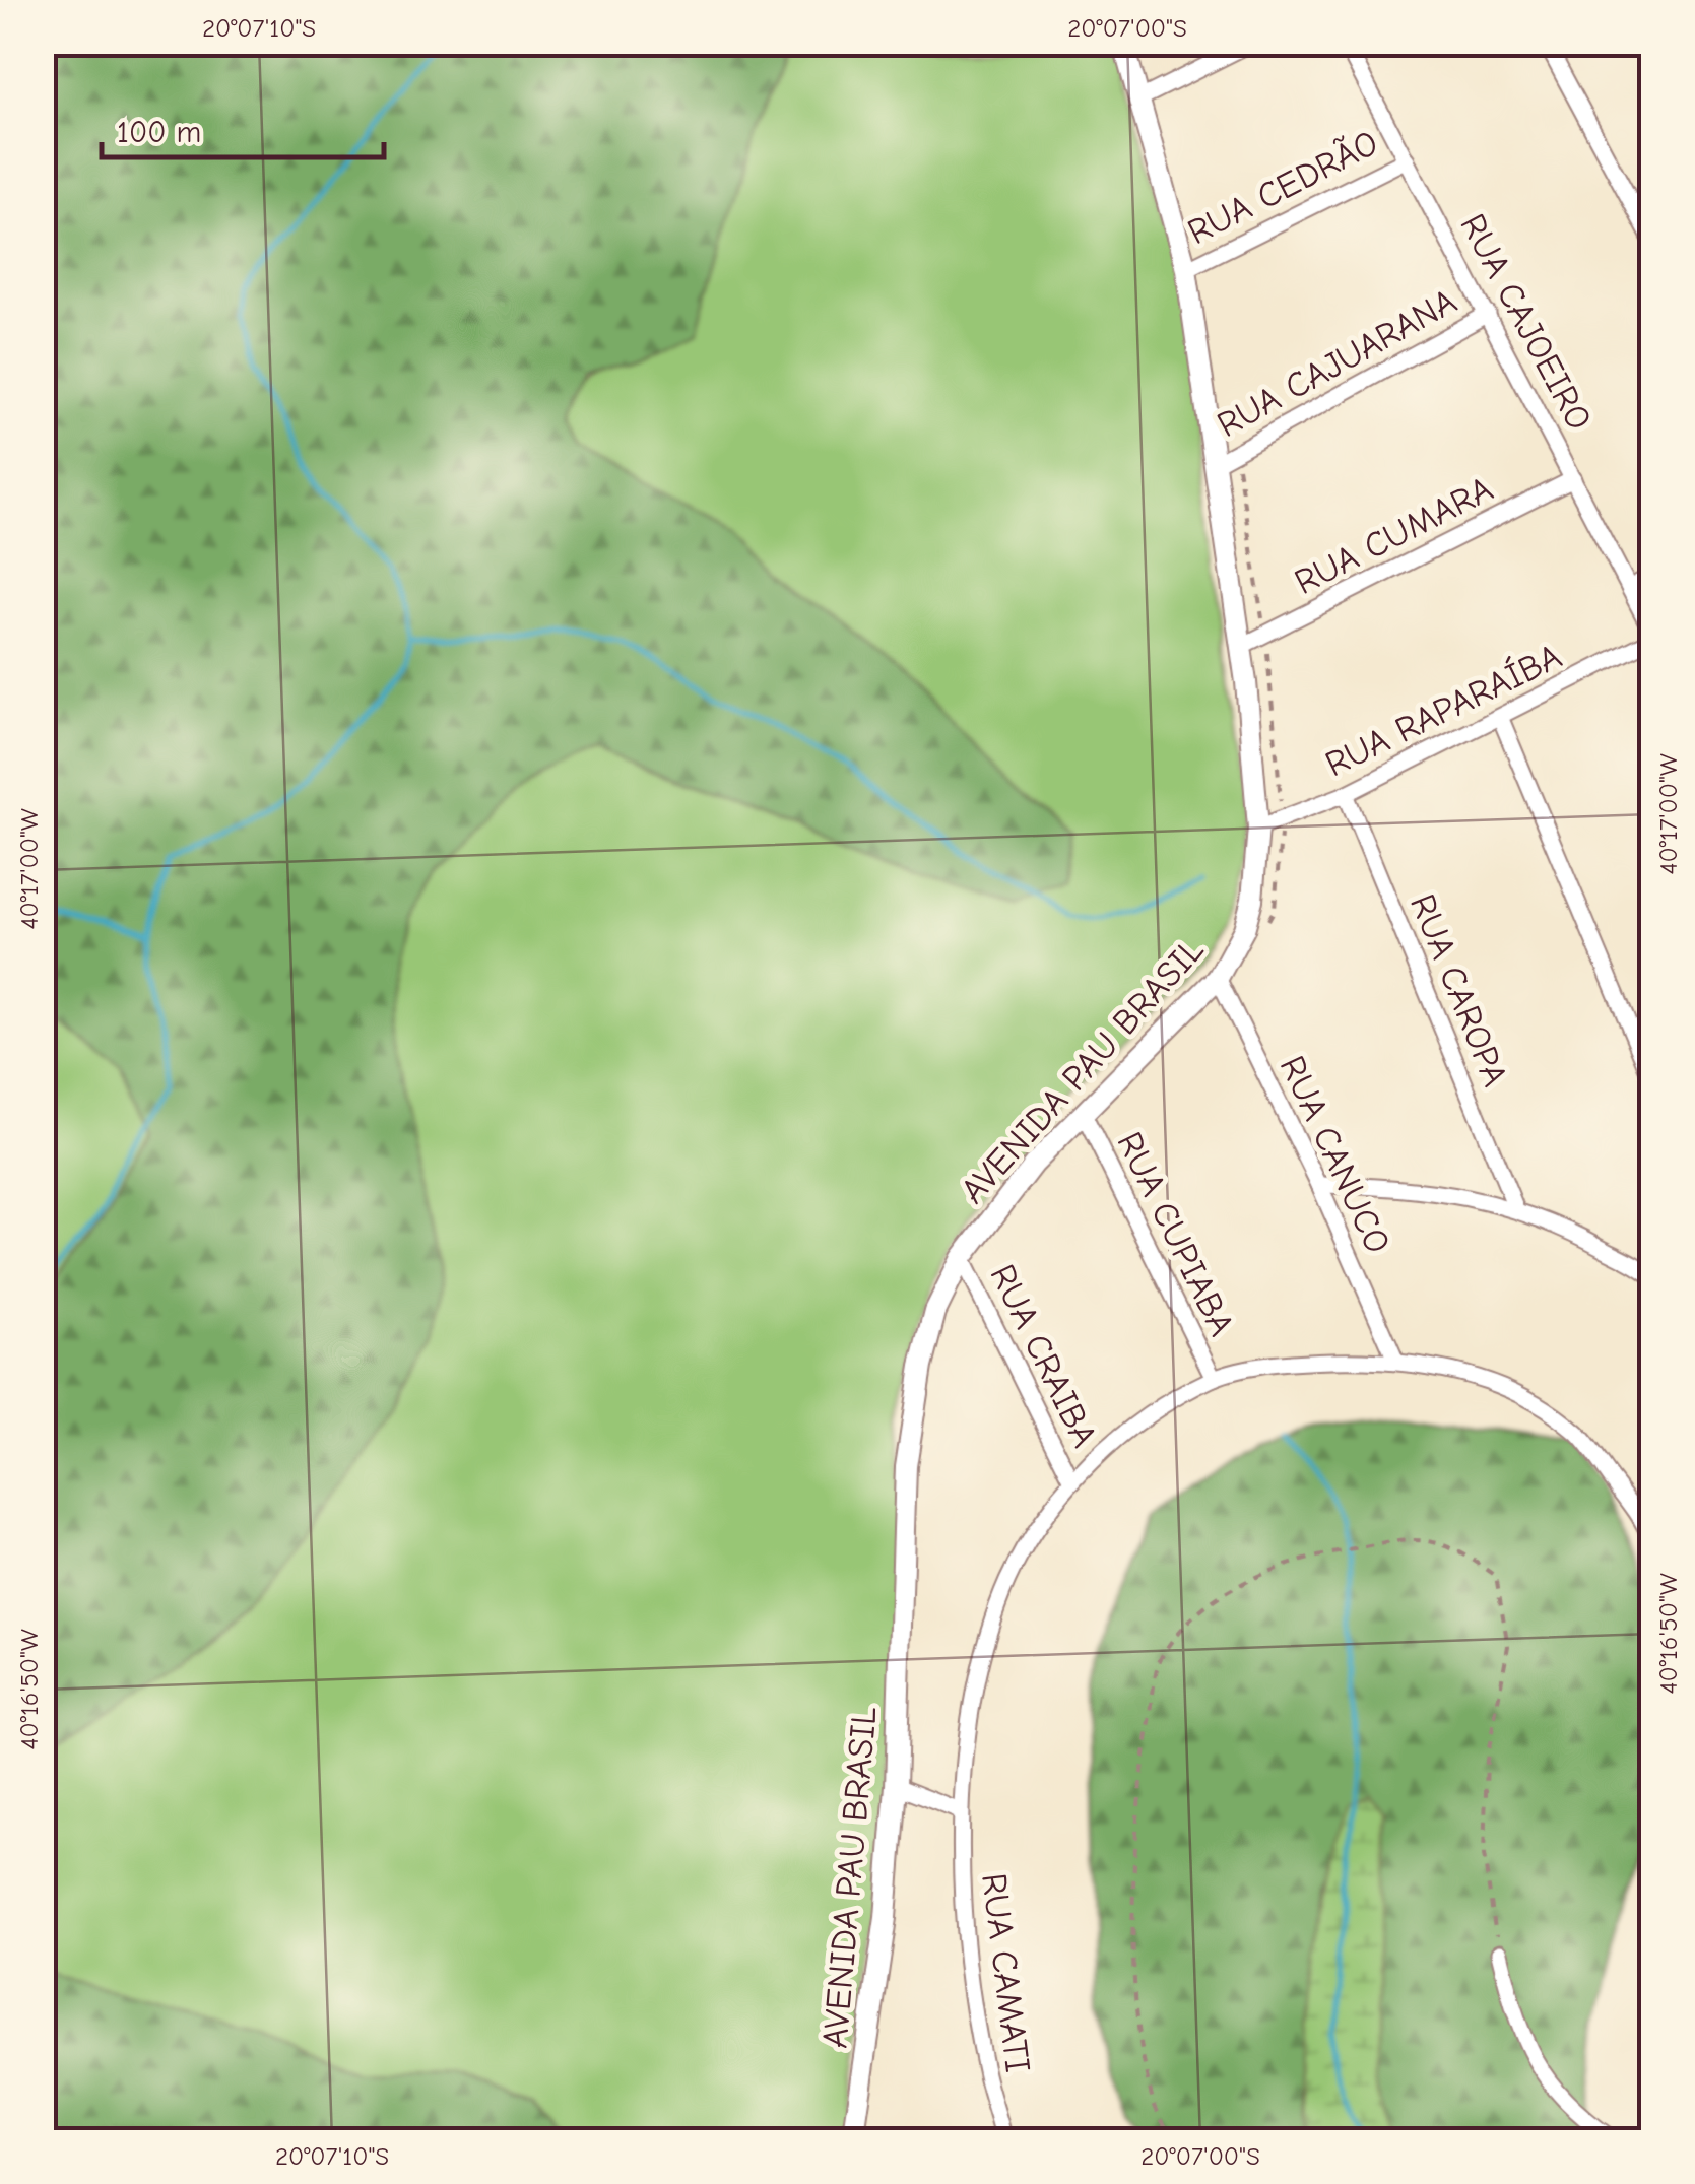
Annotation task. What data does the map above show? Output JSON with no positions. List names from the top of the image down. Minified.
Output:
{"streets":{"main road":["AVENIDA PAU BRASIL"],"street":["RUA CEDRÃO","RUA CAJOEIRO","RUA CAJUARANA","RUA CUMARA","RUA RAPARAÍBA","RUA CAROPA","RUA CANUCO","RUA CUPIABA","RUA CRAIBA","RUA CAMATI"]},"crossings":[["RUA CEDRÃO","RUA CAJOEIRO"],["RUA CEDRÃO","AVENIDA PAU BRASIL"],["RUA CAJOEIRO","RUA CAJUARANA"],["RUA CAJOEIRO","RUA CUMARA"],["RUA CAJUARANA","AVENIDA PAU BRASIL"],["RUA CUMARA","AVENIDA PAU BRASIL"],["RUA RAPARAÍBA","RUA CAROPA"],["RUA RAPARAÍBA","AVENIDA PAU BRASIL"],["AVENIDA PAU BRASIL","RUA CANUCO"],["AVENIDA PAU BRASIL","RUA CUPIABA"],["AVENIDA PAU BRASIL","RUA CRAIBA"],["RUA CUPIABA","RUA CAMATI"],["RUA CRAIBA","RUA CAMATI"]],"scale_bar":"100 m","coordinates":["20°07'10\"S","20°07'00\"S","40°17'00\"W","40°16'50\"W"]}
